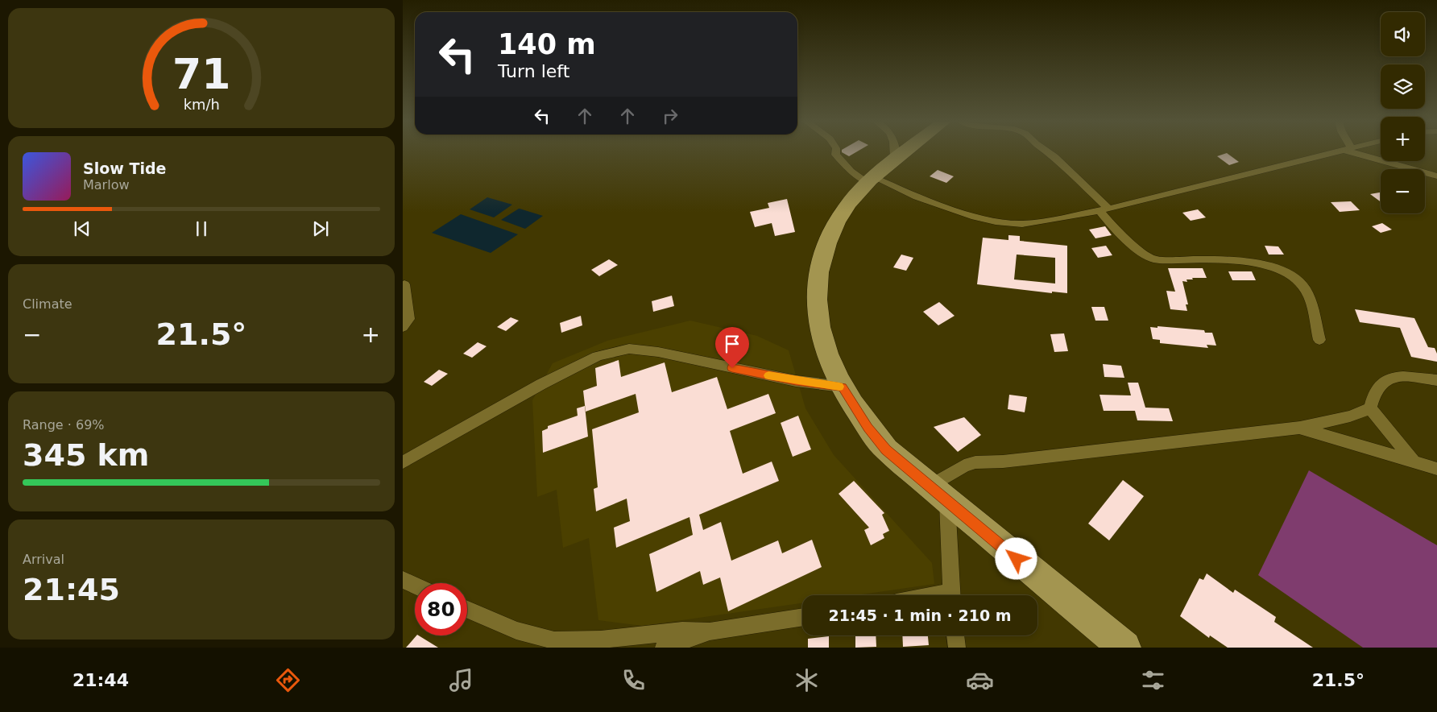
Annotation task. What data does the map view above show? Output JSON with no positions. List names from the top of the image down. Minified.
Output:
{"page":{"map_buttons":["+","−"],"turn":["140 m","Turn left"],"song":["Slow Tide","Marlow"],"tile":["Climate",["Range · 69%","345 km"],["Arrival","21:45"]],"heat":["−","21.5°","+"],"limit":"80","trip":"21:45 · 1 min · 210 m","tabs":["21:44","21.5°"],"gauge":["71","km/h"]}}
